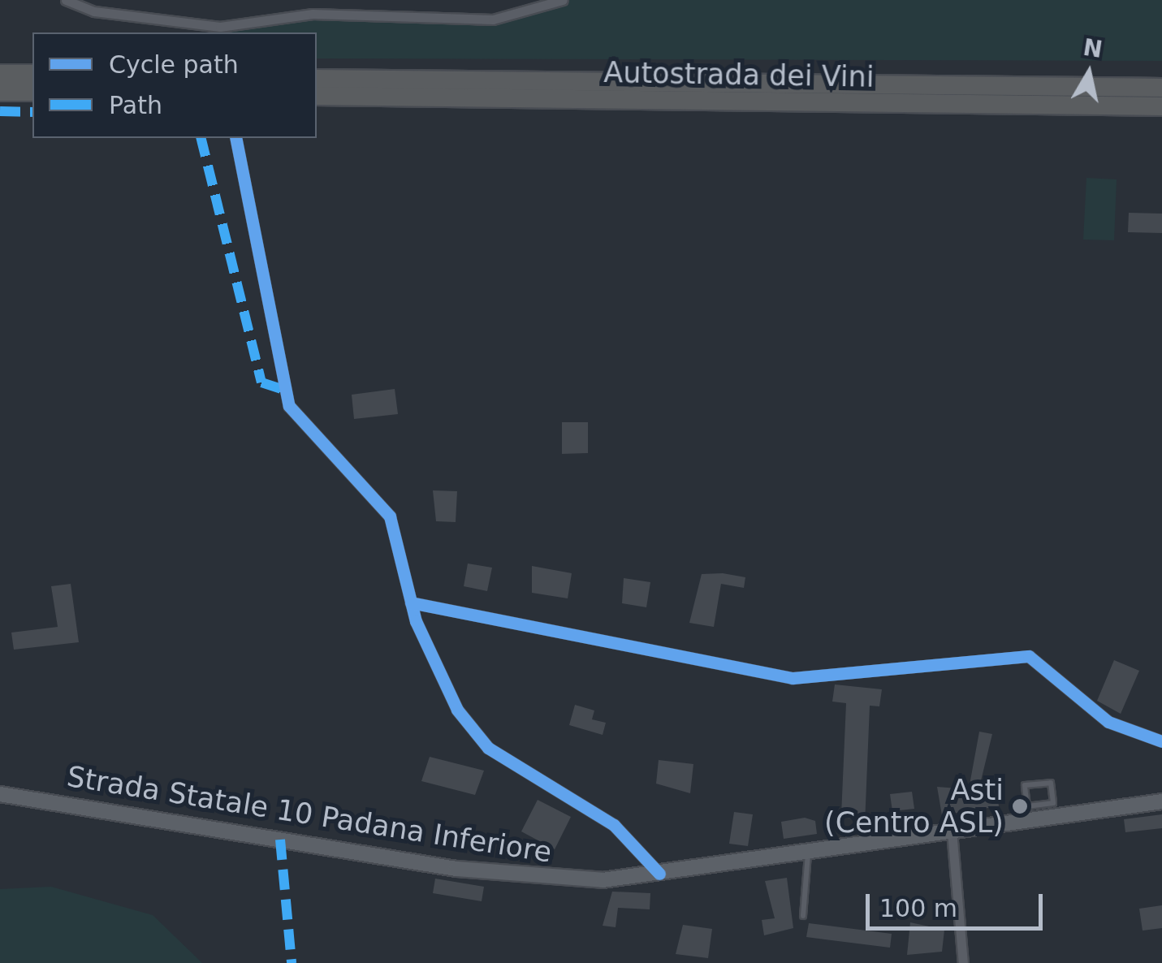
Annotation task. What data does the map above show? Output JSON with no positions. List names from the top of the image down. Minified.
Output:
{"streets":{"highway":["Autostrada dei Vini"],"main road":["Strada Statale 10 Padana Inferiore"]},"places":["Asti (Centro ASL)"],"legend":["Cycle path","Path"],"scale_bar":"100 m","north":"top"}
